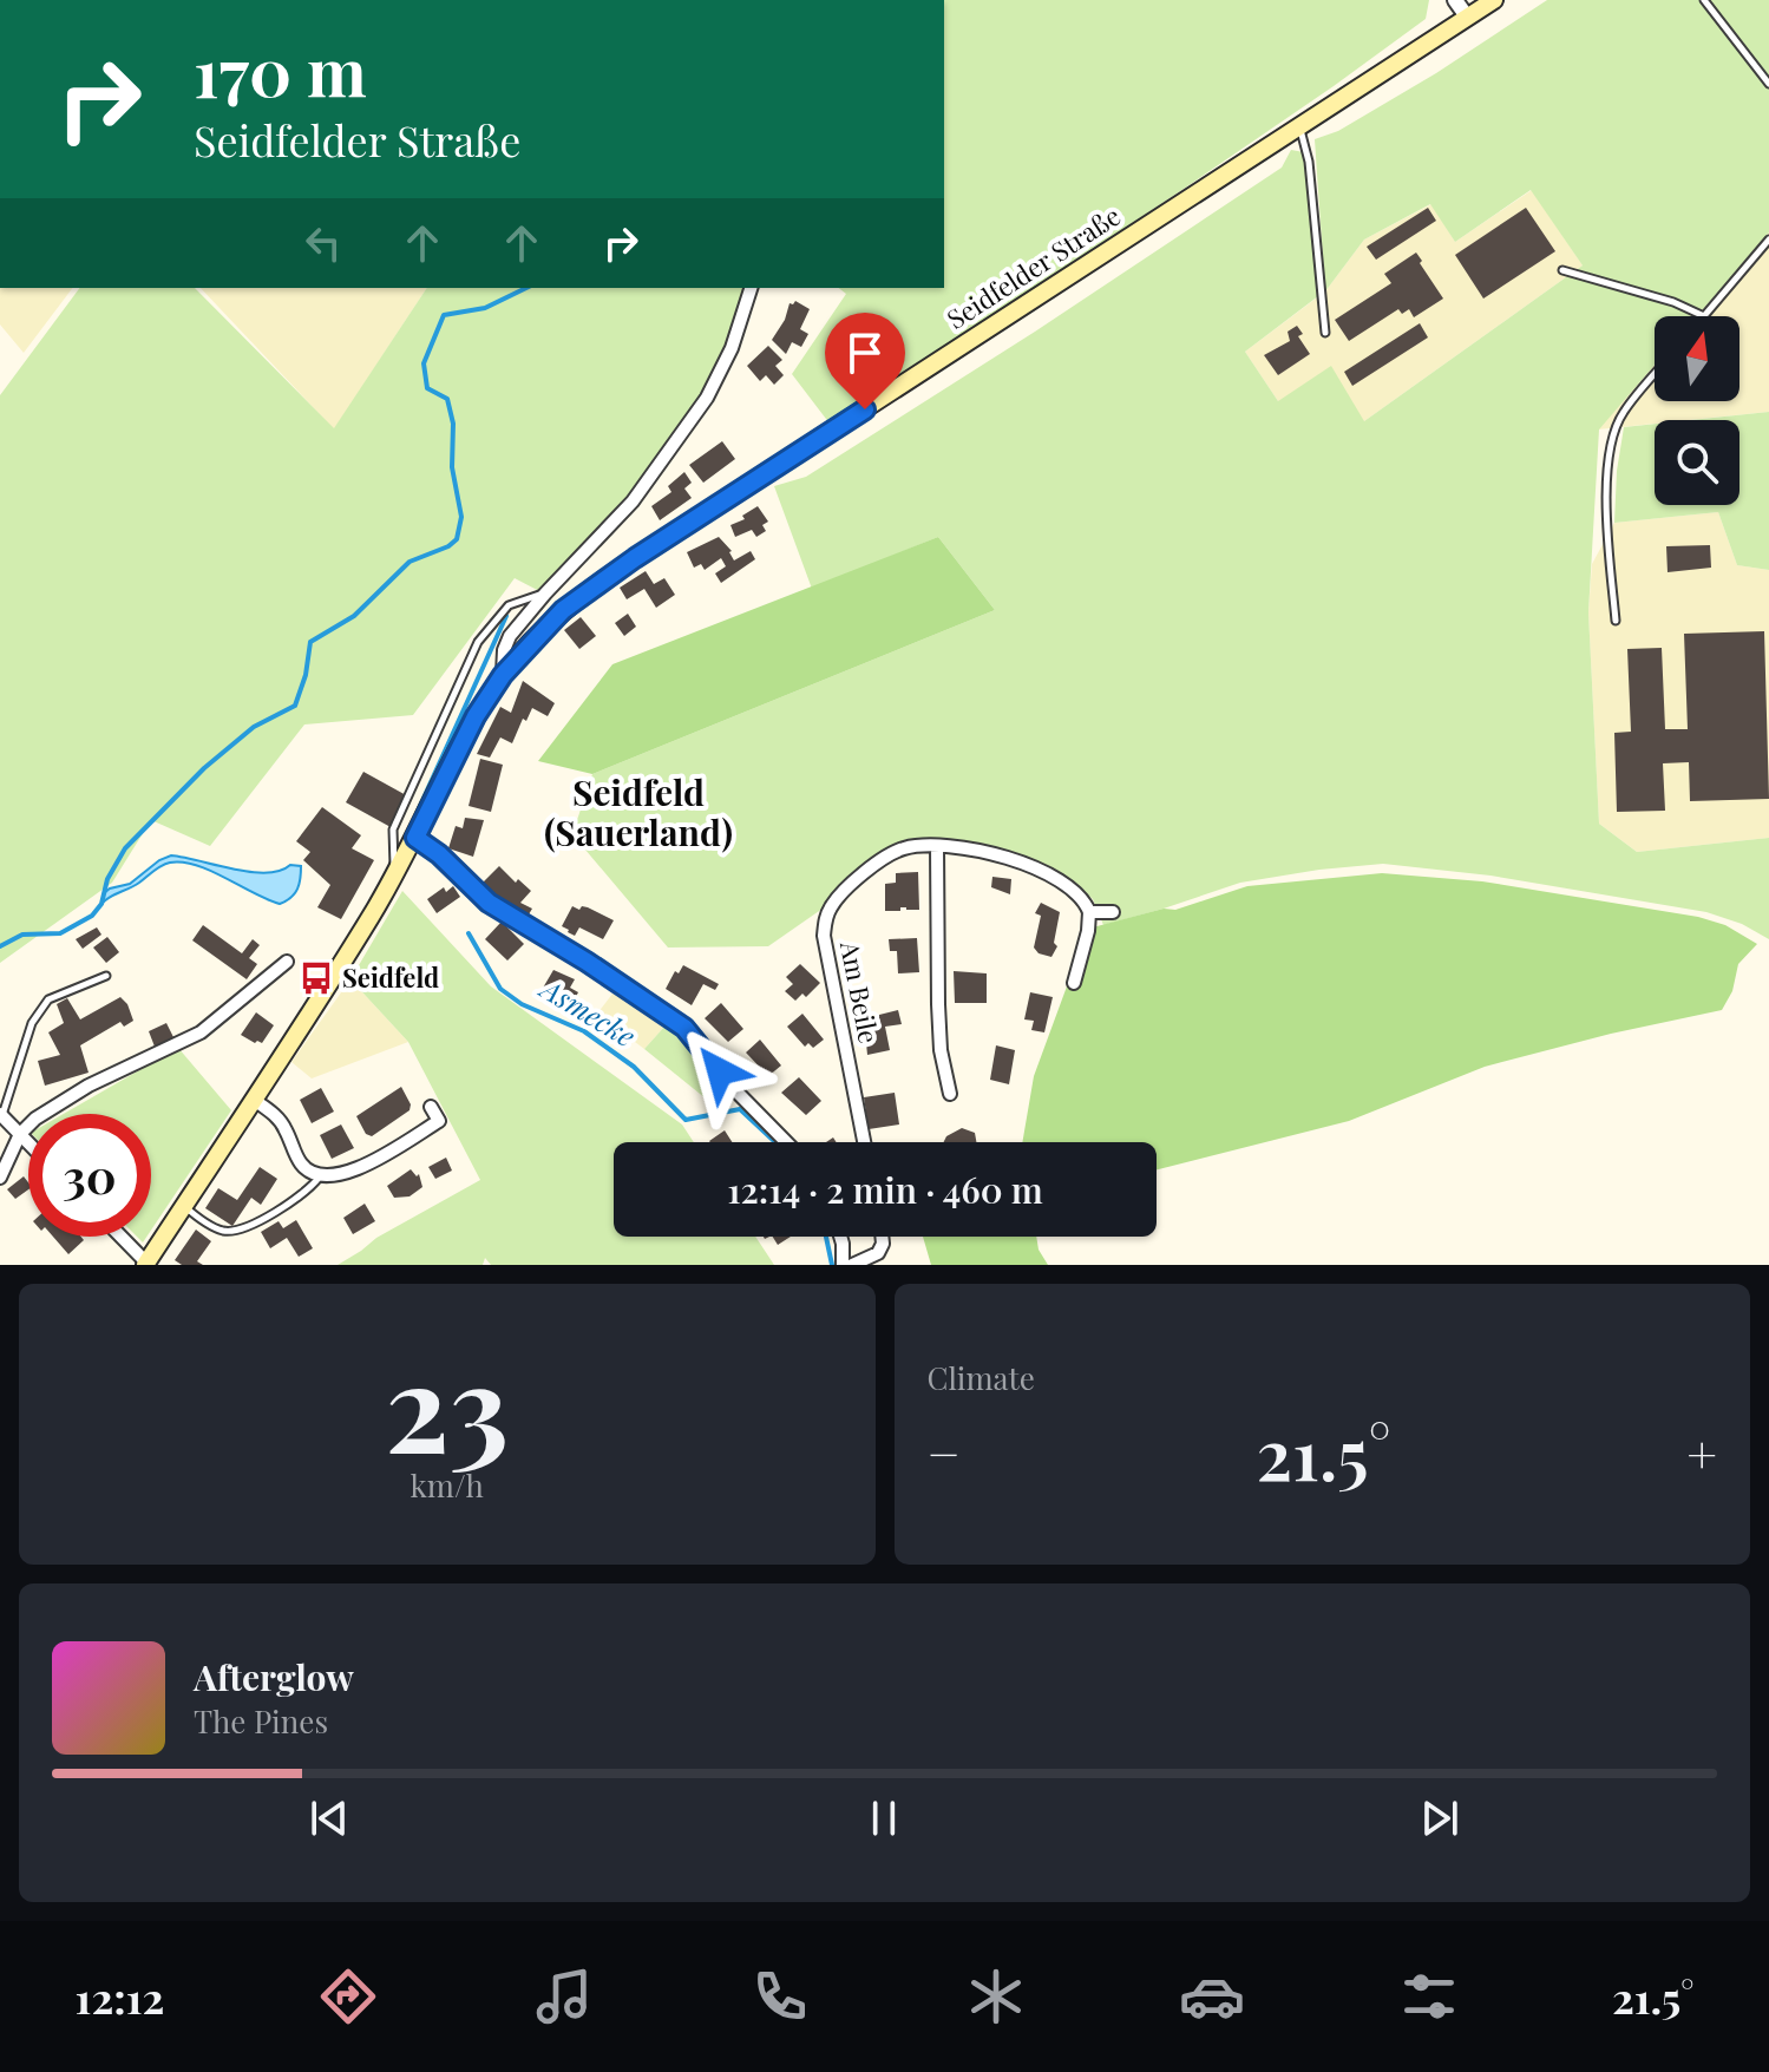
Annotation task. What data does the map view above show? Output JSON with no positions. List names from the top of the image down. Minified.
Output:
{"streets":{"main road":["Seidfelder Straße"],"street":["Am Beile"]},"districts":["Seidfeld (Sauerland)"],"water":["Asmecke"],"places":{"bus stop":["Seidfeld"]},"north":"top","page":{"turn":["170 m","Seidfelder Straße"],"limit":"30","trip":"12:14 · 2 min · 460 m","tile":[["23","km/h"],"Climate"],"heat":["−","21.5°","+"],"song":["Afterglow","The Pines"],"tabs":["12:12","21.5°"]}}
